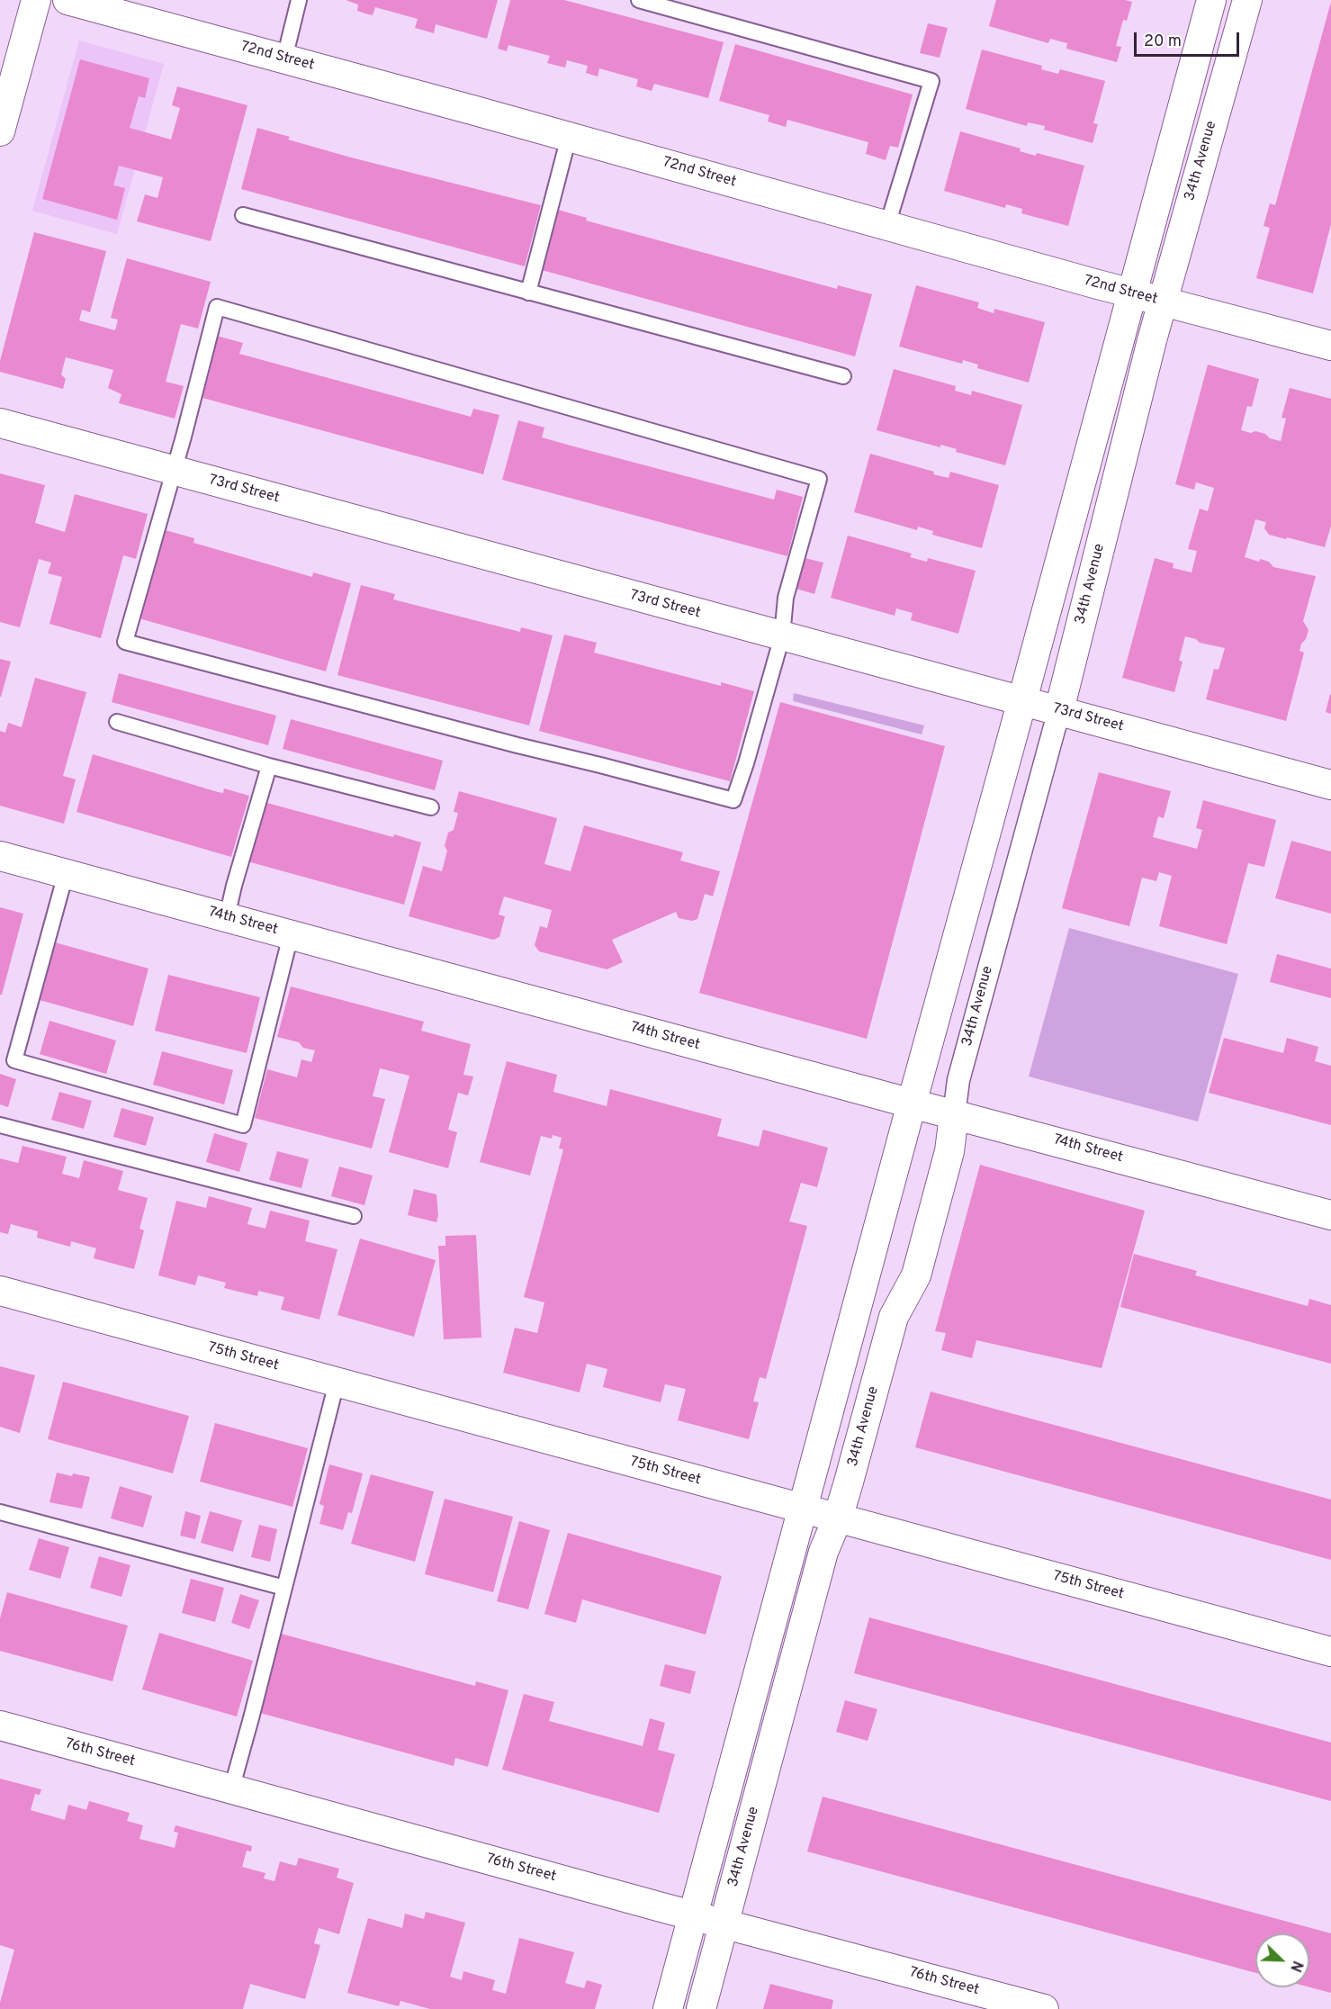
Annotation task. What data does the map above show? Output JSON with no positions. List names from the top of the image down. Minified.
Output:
{"streets":{"street":["72nd Street","34th Avenue","73rd Street","74th Street","75th Street","76th Street"]},"crossings":[["72nd Street","34th Avenue"],["34th Avenue","73rd Street"],["34th Avenue","74th Street"],["34th Avenue","75th Street"],["34th Avenue","76th Street"]],"scale_bar":"20 m","north":"bottom right"}
